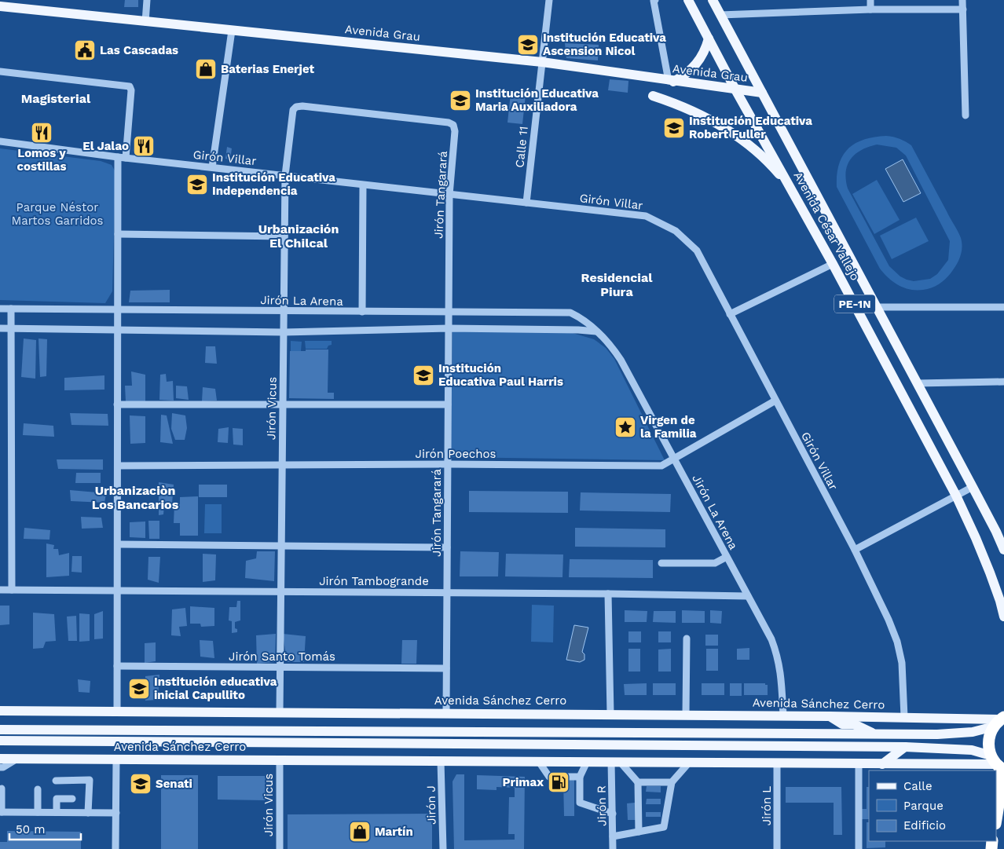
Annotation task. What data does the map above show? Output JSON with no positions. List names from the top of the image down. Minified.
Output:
{"streets":{"main road":["Avenida Grau","Avenida César Vallejo","PE-1N","Avenida Sánchez Cerro"],"street":["Calle 11","Girón Villar","Jirón Tangarará","Jirón La Arena","Jirón Vicus","Jirón Poechos","Jirón Tambogrande","Jirón Santo Tomás","Jirón J","Jirón R","Jirón L"]},"crossings":[["Avenida Grau","Calle 11"],["Avenida Grau","Avenida César Vallejo"],["Calle 11","Girón Villar"],["Girón Villar","Jirón Tangarará"],["Girón Villar","Jirón Vicus"],["Girón Villar","Jirón Poechos"],["Girón Villar","Avenida Sánchez Cerro"],["Jirón Tangarará","Jirón La Arena"],["Jirón Tangarará","Jirón Vicus"],["Jirón Tangarará","Jirón Poechos"],["Jirón Tangarará","Jirón Tambogrande"],["Jirón Tangarará","Jirón Santo Tomás"],["Jirón Tangarará","Avenida Sánchez Cerro"],["Jirón La Arena","Jirón Vicus"],["Jirón La Arena","Jirón Poechos"],["Jirón La Arena","Jirón Tambogrande"],["Jirón La Arena","Avenida Sánchez Cerro"],["Jirón Vicus","Jirón Poechos"],["Jirón Vicus","Jirón Tambogrande"],["Jirón Vicus","Jirón Santo Tomás"],["Jirón Vicus","Avenida Sánchez Cerro"],["Avenida Sánchez Cerro","Jirón J"],["Avenida Sánchez Cerro","Jirón R"],["Avenida Sánchez Cerro","Jirón L"]],"districts":["Magisterial","Urbanización El Chilcal","Residencial Piura","Urbanizaciòn Los Bancarios"],"parks":["Parque Néstor Martos Garridos"],"places":{"school or university":["Institución Educativa Ascension Nicol","Institución Educativa Maria Auxiliadora","Institución Educativa Robert Fuller","Institución Educativa Independencia","Institución Educativa Paul Harris","Institución educativa inicial Capullito","Senati"],"public building":["Las Cascadas"],"shop":["Baterias Enerjet","Martín"],"restaurant":["Lomos y costillas","El Jalao"],"place":["Virgen de la Familia"],"fuel station":["Primax"]},"legend":["Calle","Parque","Edificio"],"scale_bar":"50 m"}
